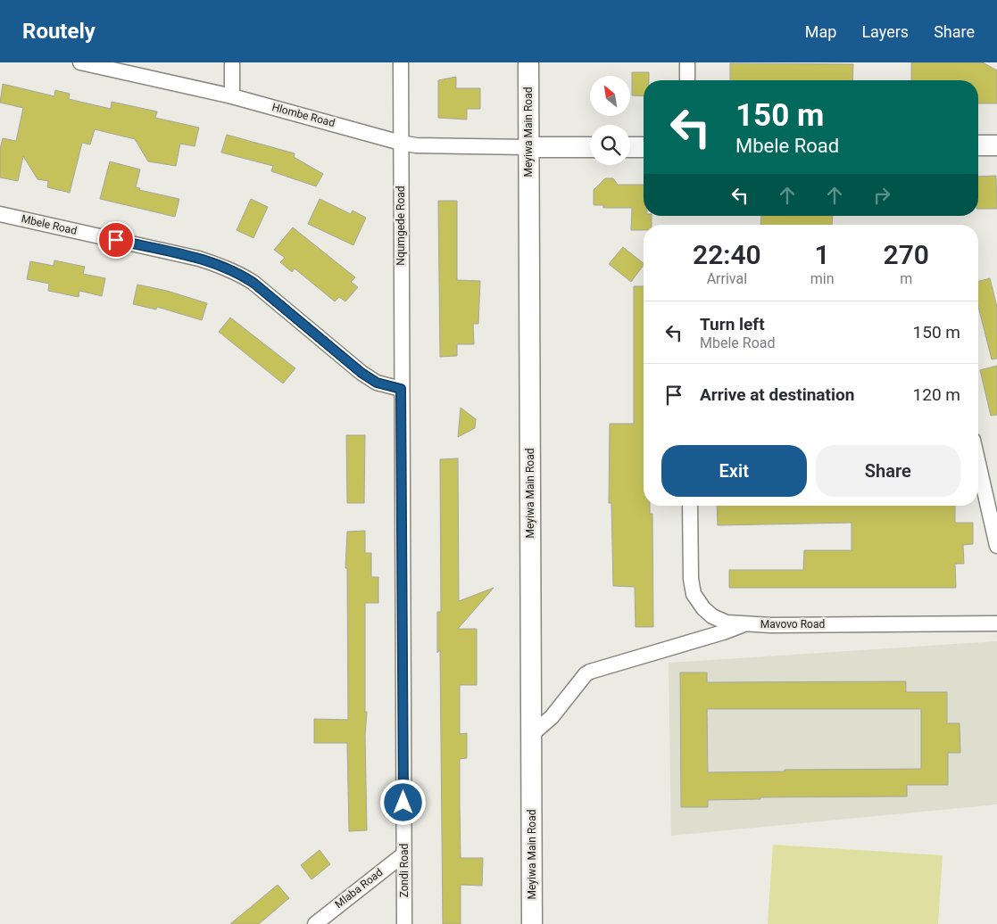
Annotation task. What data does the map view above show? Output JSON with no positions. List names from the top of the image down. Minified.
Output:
{"streets":{"street":["Hlombe Road","Meyiwa Main Road","Mbele Road","Nqumgede Road","Mavovo Road","Zondi Road","Mlaba Road"]},"crossings":[["Hlombe Road","Meyiwa Main Road"],["Hlombe Road","Nqumgede Road"],["Mbele Road","Nqumgede Road"],["Mbele Road","Zondi Road"],["Nqumgede Road","Zondi Road"],["Zondi Road","Mlaba Road"]],"north":"top left","page":{"header":"Routely","nav":["Map","Layers","Share"],"turn":["150 m","Mbele Road"],"eta":["22:40","Arrival","1","min","270","m"],"list":[{"name":"Turn left","note":"Mbele Road","value":"150 m"},{"name":"Arrive at destination","value":"120 m"}],"buttons":["Exit","Share"]}}
